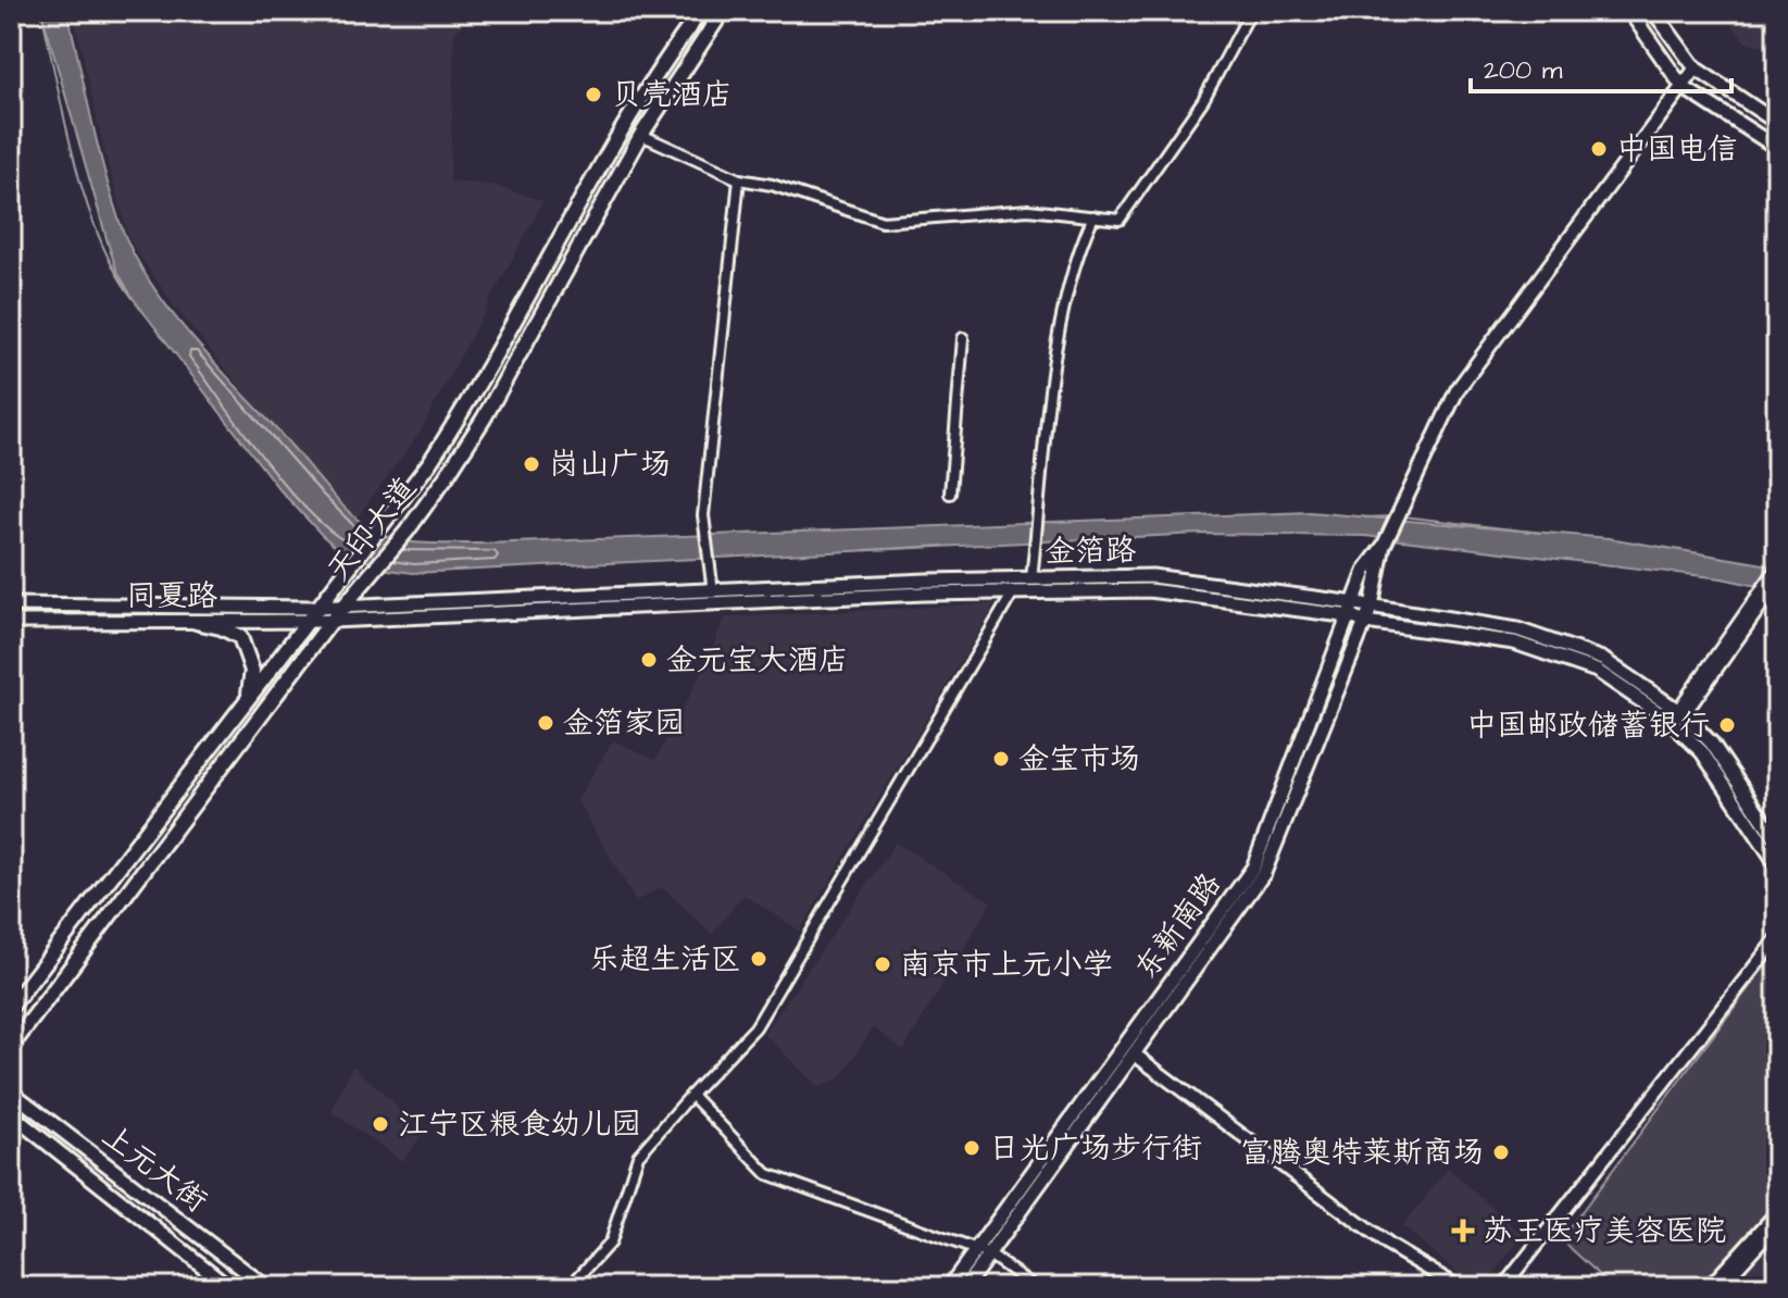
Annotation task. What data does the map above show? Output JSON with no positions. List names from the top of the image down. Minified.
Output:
{"streets":{"main road":["天印大道","金箔路","同夏路","东新南路","上元大街"]},"crossings":[["天印大道","金箔路"],["天印大道","同夏路"],["金箔路","同夏路"],["金箔路","东新南路"]],"places":{"other":["贝壳酒店","中国电信","岗山广场","金元宝大酒店","金箔家园","中国邮政储蓄银行","金宝市场","乐超生活区","南京市上元小学","江宁区粮食幼儿园","日光广场步行街","富腾奥特莱斯商场"],"health":["苏王医疗美容医院"]},"scale_bar":"200 m"}
